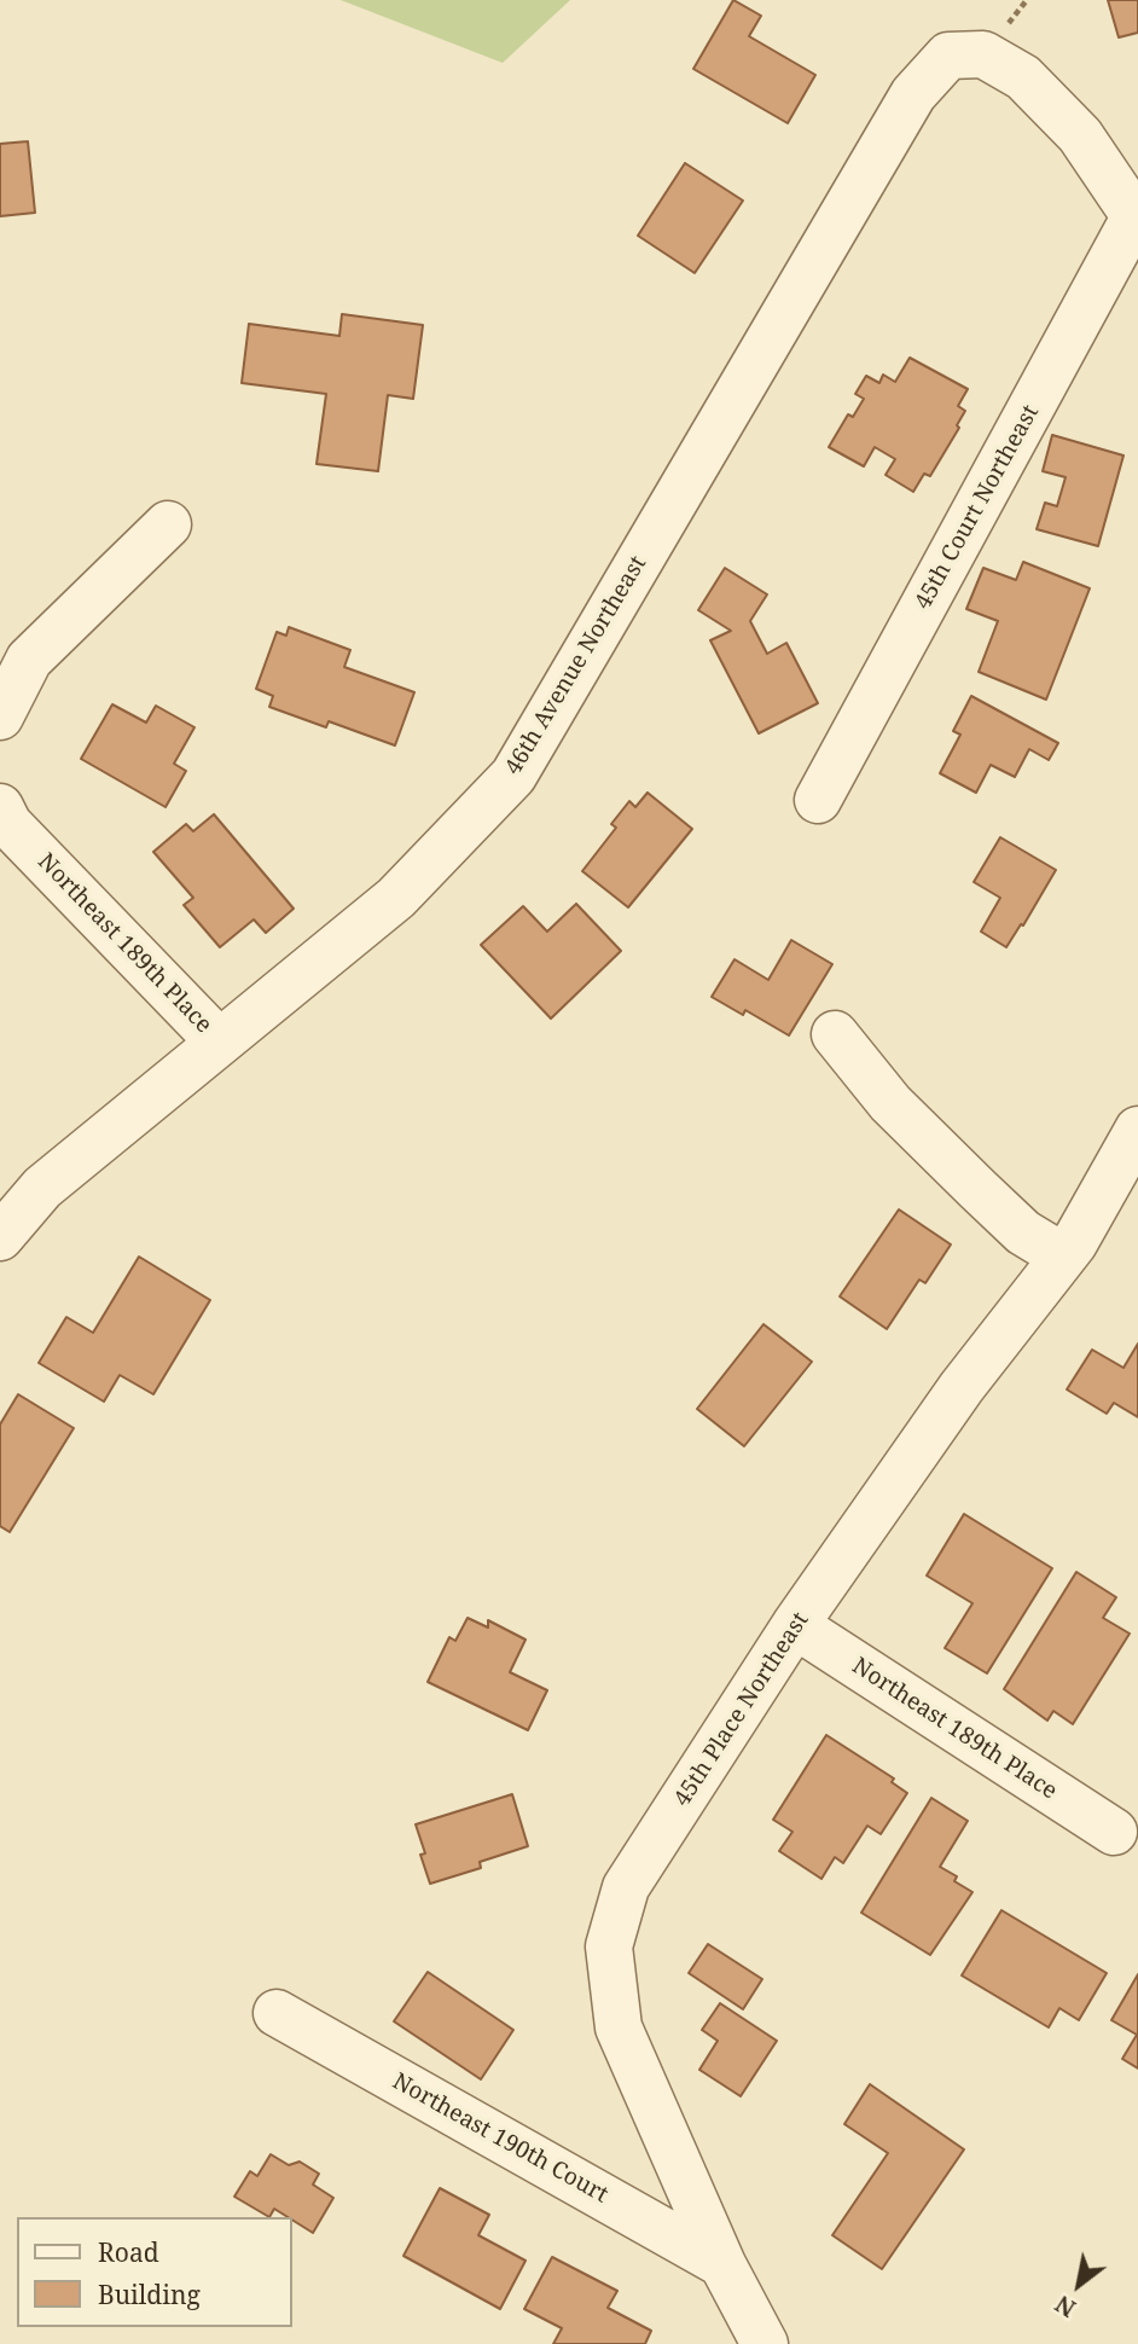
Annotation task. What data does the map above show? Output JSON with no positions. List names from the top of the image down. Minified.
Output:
{"streets":{"street":["45th Court Northeast","46th Avenue Northeast","Northeast 189th Place","45th Place Northeast","Northeast 190th Court"]},"crossings":[["45th Court Northeast","46th Avenue Northeast"],["46th Avenue Northeast","Northeast 189th Place"],["Northeast 189th Place","45th Place Northeast"],["45th Place Northeast","Northeast 190th Court"]],"legend":["Road","Building"],"north":"bottom left"}
